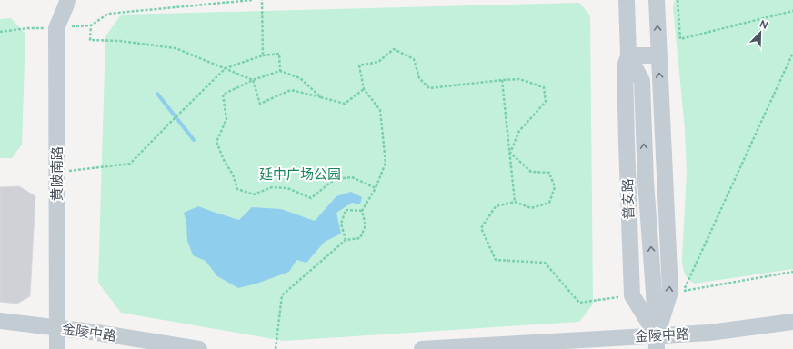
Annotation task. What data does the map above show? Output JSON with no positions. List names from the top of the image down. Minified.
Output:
{"streets":{"street":["黄陂南路","普安路","金陵中路"]},"crossings":[["黄陂南路","金陵中路"],["普安路","金陵中路"]],"parks":["延中广场公园"],"north":"top right"}
